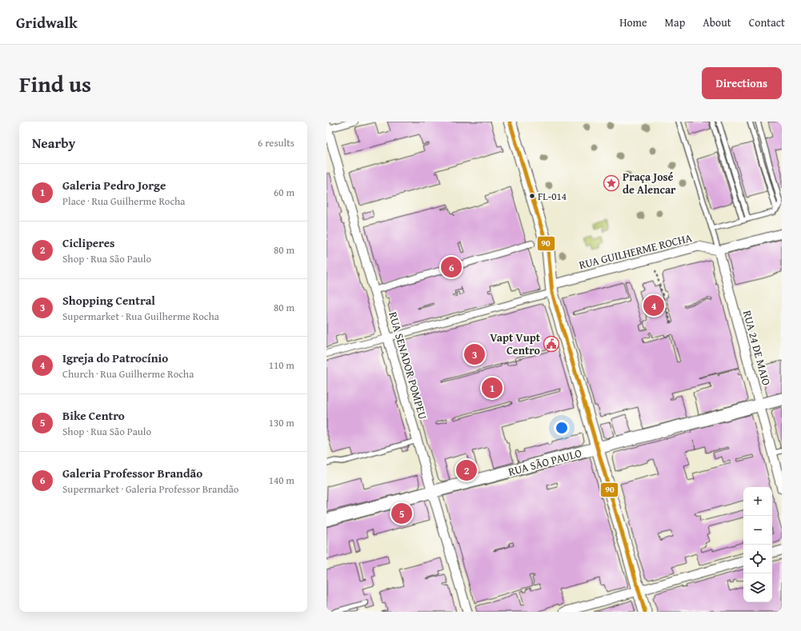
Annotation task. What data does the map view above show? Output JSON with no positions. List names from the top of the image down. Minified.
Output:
{"streets":{"main road":["RUA SÃO PAULO"],"street":["RUA GUILHERME ROCHA","RUA 24 DE MAIO","RUA SENADOR POMPEU"]},"crossings":[["RUA GUILHERME ROCHA","RUA 24 DE MAIO"],["RUA 24 DE MAIO","RUA SÃO PAULO"],["RUA SENADOR POMPEU","RUA SÃO PAULO"]],"places":{"place":["Praça José de Alencar"],"other":["FL-014"],"public building":["Vapt Vupt Centro"]},"lines":["transit line 90"],"page":{"header":"Gridwalk","nav":["Home","Map","About","Contact"],"title":"Find us","buttons":"Directions","heading":["Nearby","6 results"],"list":[{"mark":"1","name":"Galeria Pedro Jorge","note":"Place · Rua Guilherme Rocha","value":"60 m"},{"mark":"2","name":"Cicliperes","note":"Shop · Rua São Paulo","value":"80 m"},{"mark":"3","name":"Shopping Central","note":"Supermarket · Rua Guilherme Rocha","value":"80 m"},{"mark":"4","name":"Igreja do Patrocínio","note":"Church · Rua Guilherme Rocha","value":"110 m"},{"mark":"5","name":"Bike Centro","note":"Shop · Rua São Paulo","value":"130 m"},{"mark":"6","name":"Galeria Professor Brandão","note":"Supermarket · Galeria Professor Brandão","value":"140 m"}],"pins":["6","4","3","1","2","5"],"map_buttons":["+","−"]}}
